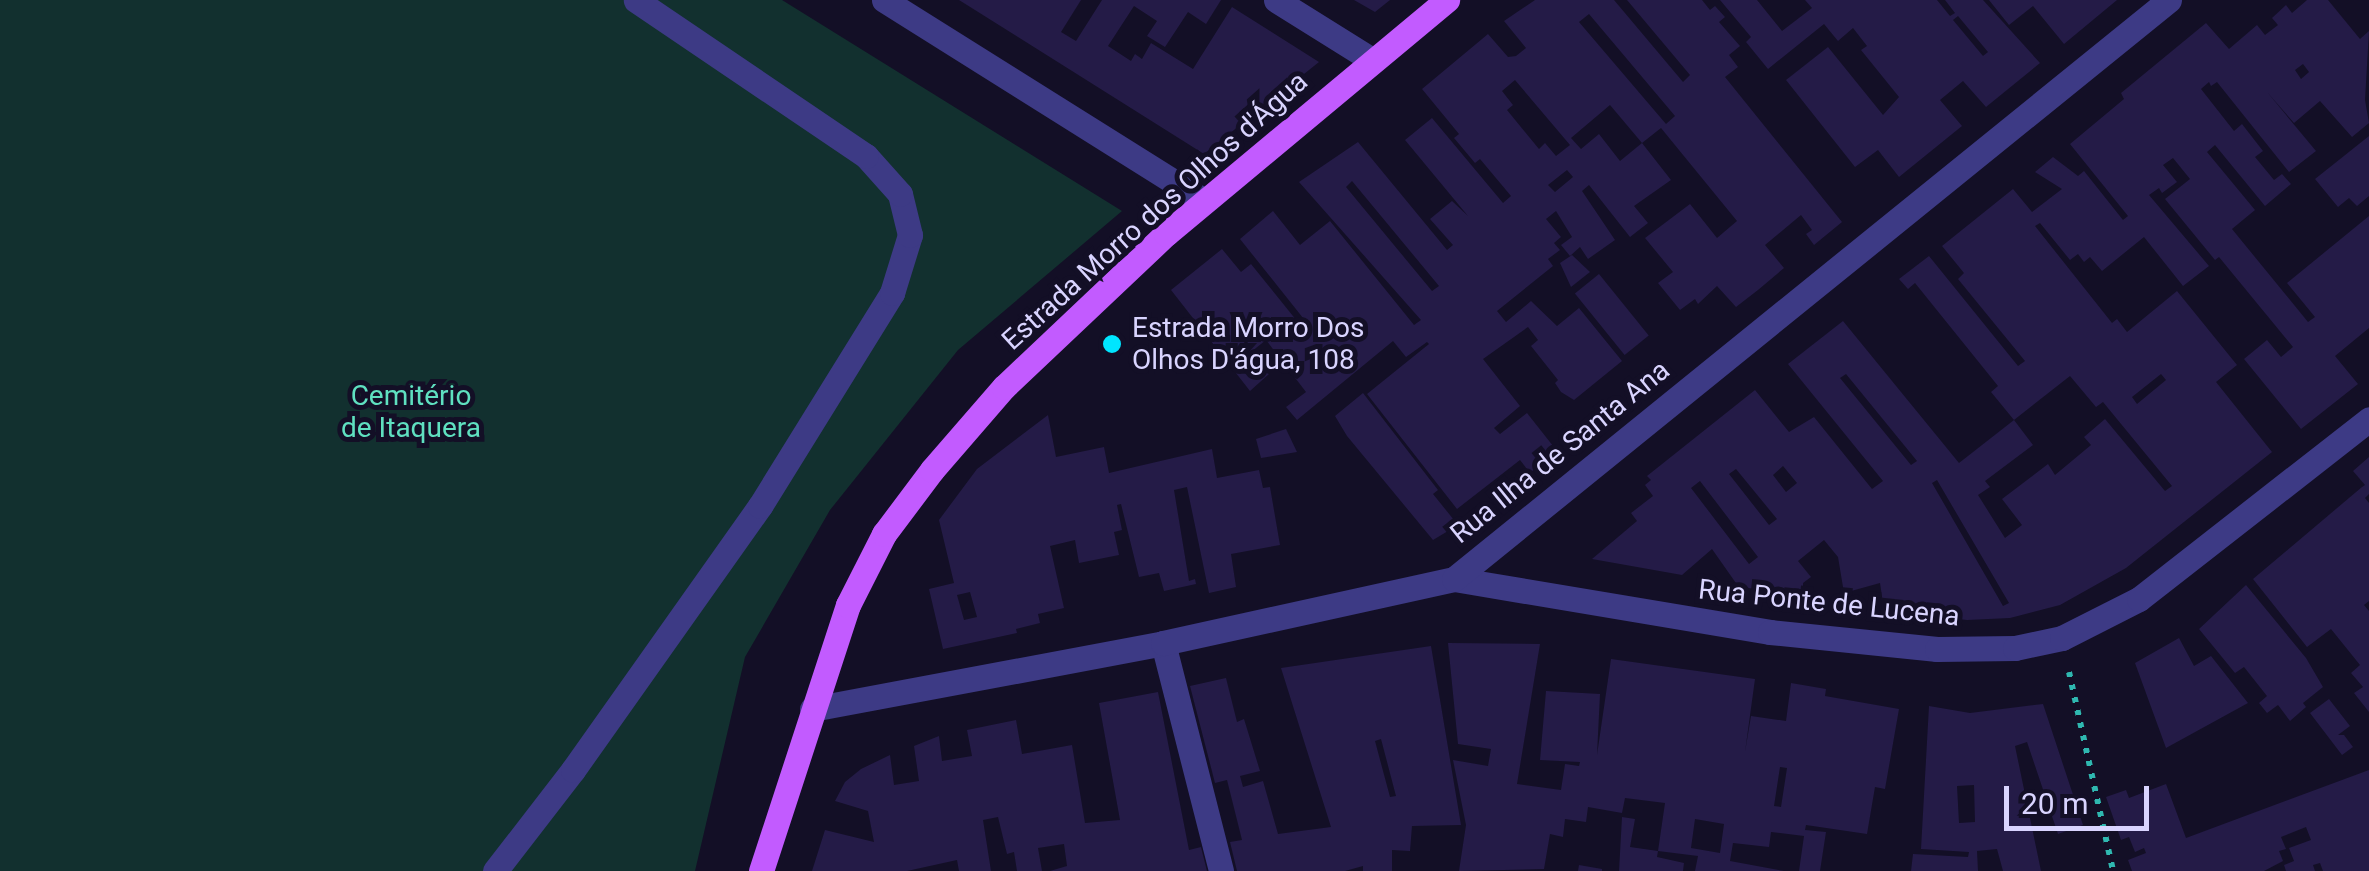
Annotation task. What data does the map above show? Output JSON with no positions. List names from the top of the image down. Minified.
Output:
{"streets":{"main road":["Estrada Morro dos Olhos d'Água"],"street":["Rua Ilha de Santa Ana","Rua Ponte de Lucena"]},"crossings":[["Estrada Morro dos Olhos d'Água","Rua Ilha de Santa Ana"],["Rua Ilha de Santa Ana","Rua Ponte de Lucena"]],"parks":["Cemitério de Itaquera"],"places":["Estrada Morro Dos Olhos D'água, 108"],"scale_bar":"20 m"}
